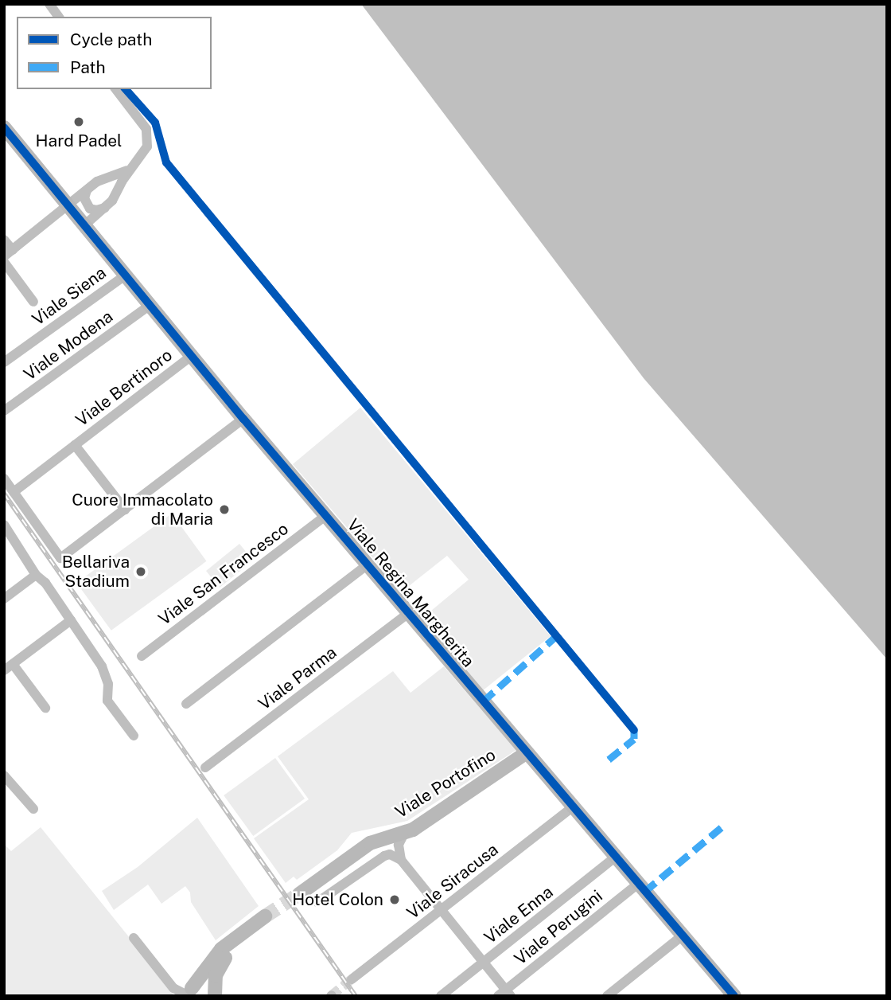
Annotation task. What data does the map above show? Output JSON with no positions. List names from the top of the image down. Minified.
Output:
{"streets":{"street":["Viale Siena","Viale Modena","Viale Bertinoro","Viale San Francesco","Viale Regina Margherita","Viale Parma","Viale Portofino","Viale Siracusa","Viale Enna","Viale Perugini"]},"crossings":[["Viale Siena","Viale Regina Margherita"],["Viale Modena","Viale Regina Margherita"],["Viale Bertinoro","Viale Regina Margherita"],["Viale San Francesco","Viale Regina Margherita"],["Viale Regina Margherita","Viale Parma"],["Viale Regina Margherita","Viale Portofino"],["Viale Regina Margherita","Viale Siracusa"],["Viale Regina Margherita","Viale Enna"],["Viale Regina Margherita","Viale Perugini"]],"places":["Hard Padel","Cuore Immacolato di Maria","Bellariva Stadium","Hotel Colon"],"legend":["Cycle path","Path"]}
